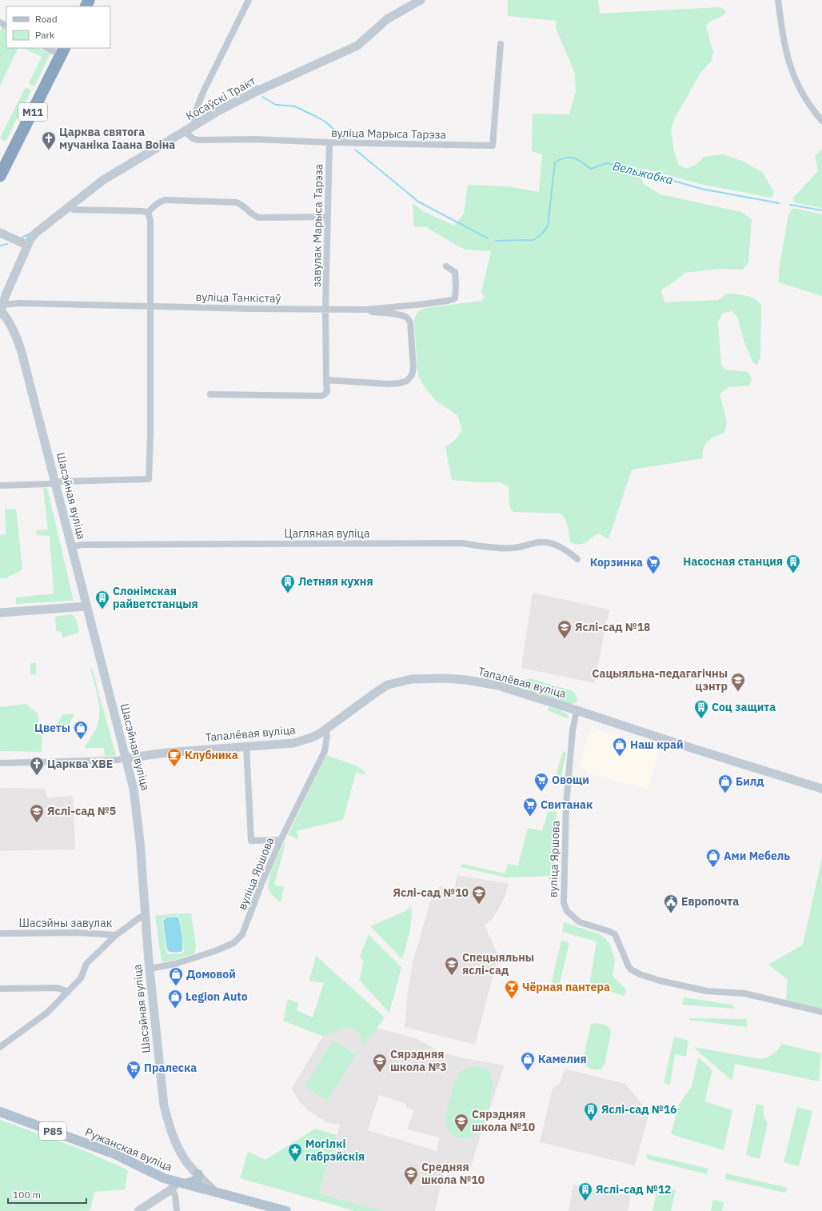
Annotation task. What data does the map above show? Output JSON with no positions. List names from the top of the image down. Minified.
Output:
{"streets":{"highway":["М11"],"main road":["Косаўскі Тракт","Шасэйная вуліца","Тапалёвая вуліца","Р85","Ружанская вуліца"],"street":["вуліца Марыса Тарэза","завулак Марыса Тарэза","вуліца Танкістаў","Цагляная вуліца","вуліца Яршова","Шасэйны завулак"]},"crossings":[["Косаўскі Тракт","вуліца Марыса Тарэза"],["Косаўскі Тракт","вуліца Танкістаў"],["Косаўскі Тракт","Шасэйная вуліца"],["вуліца Марыса Тарэза","завулак Марыса Тарэза"],["завулак Марыса Тарэза","вуліца Танкістаў"],["вуліца Танкістаў","Шасэйная вуліца"],["Шасэйная вуліца","Цагляная вуліца"],["Шасэйная вуліца","Тапалёвая вуліца"],["Шасэйная вуліца","вуліца Яршова"],["Шасэйная вуліца","Шасэйны завулак"],["Шасэйная вуліца","Р85"],["Шасэйная вуліца","Ружанская вуліца"],["Тапалёвая вуліца","вуліца Яршова"],["Р85","Ружанская вуліца"]],"water":["Вельжабка"],"places":{"church":["Царква святога мучаніка Іаана Воіна","Царква ХВЕ"],"building":["Насосная станция","Летняя кухня","Слонімская райветстанцыя","Соц защита","Яслі-сад №16","Яслі-сад №12"],"supermarket":["Корзинка","Овощи","Свитанак","Пралеска"],"school or university":["Яслі-сад №18","Сацыяльна-педагагічны цэнтр","Яслі-сад №5","Яслі-сад №10","Спецыяльны яслі-сад","Сярэдняя школа №3","Сярэдняя школа №10","Средняя школа №10"],"shop":["Цветы","Наш край","Билд","Ами Мебель","Домовой","Legion Auto","Камелия"],"cafe":["Клубника"],"public building":["Европочта"],"bar":["Чёрная пантера"],"place":["Могілкі габрэйскія"]},"legend":["Road","Park"],"scale_bar":"100 m"}
